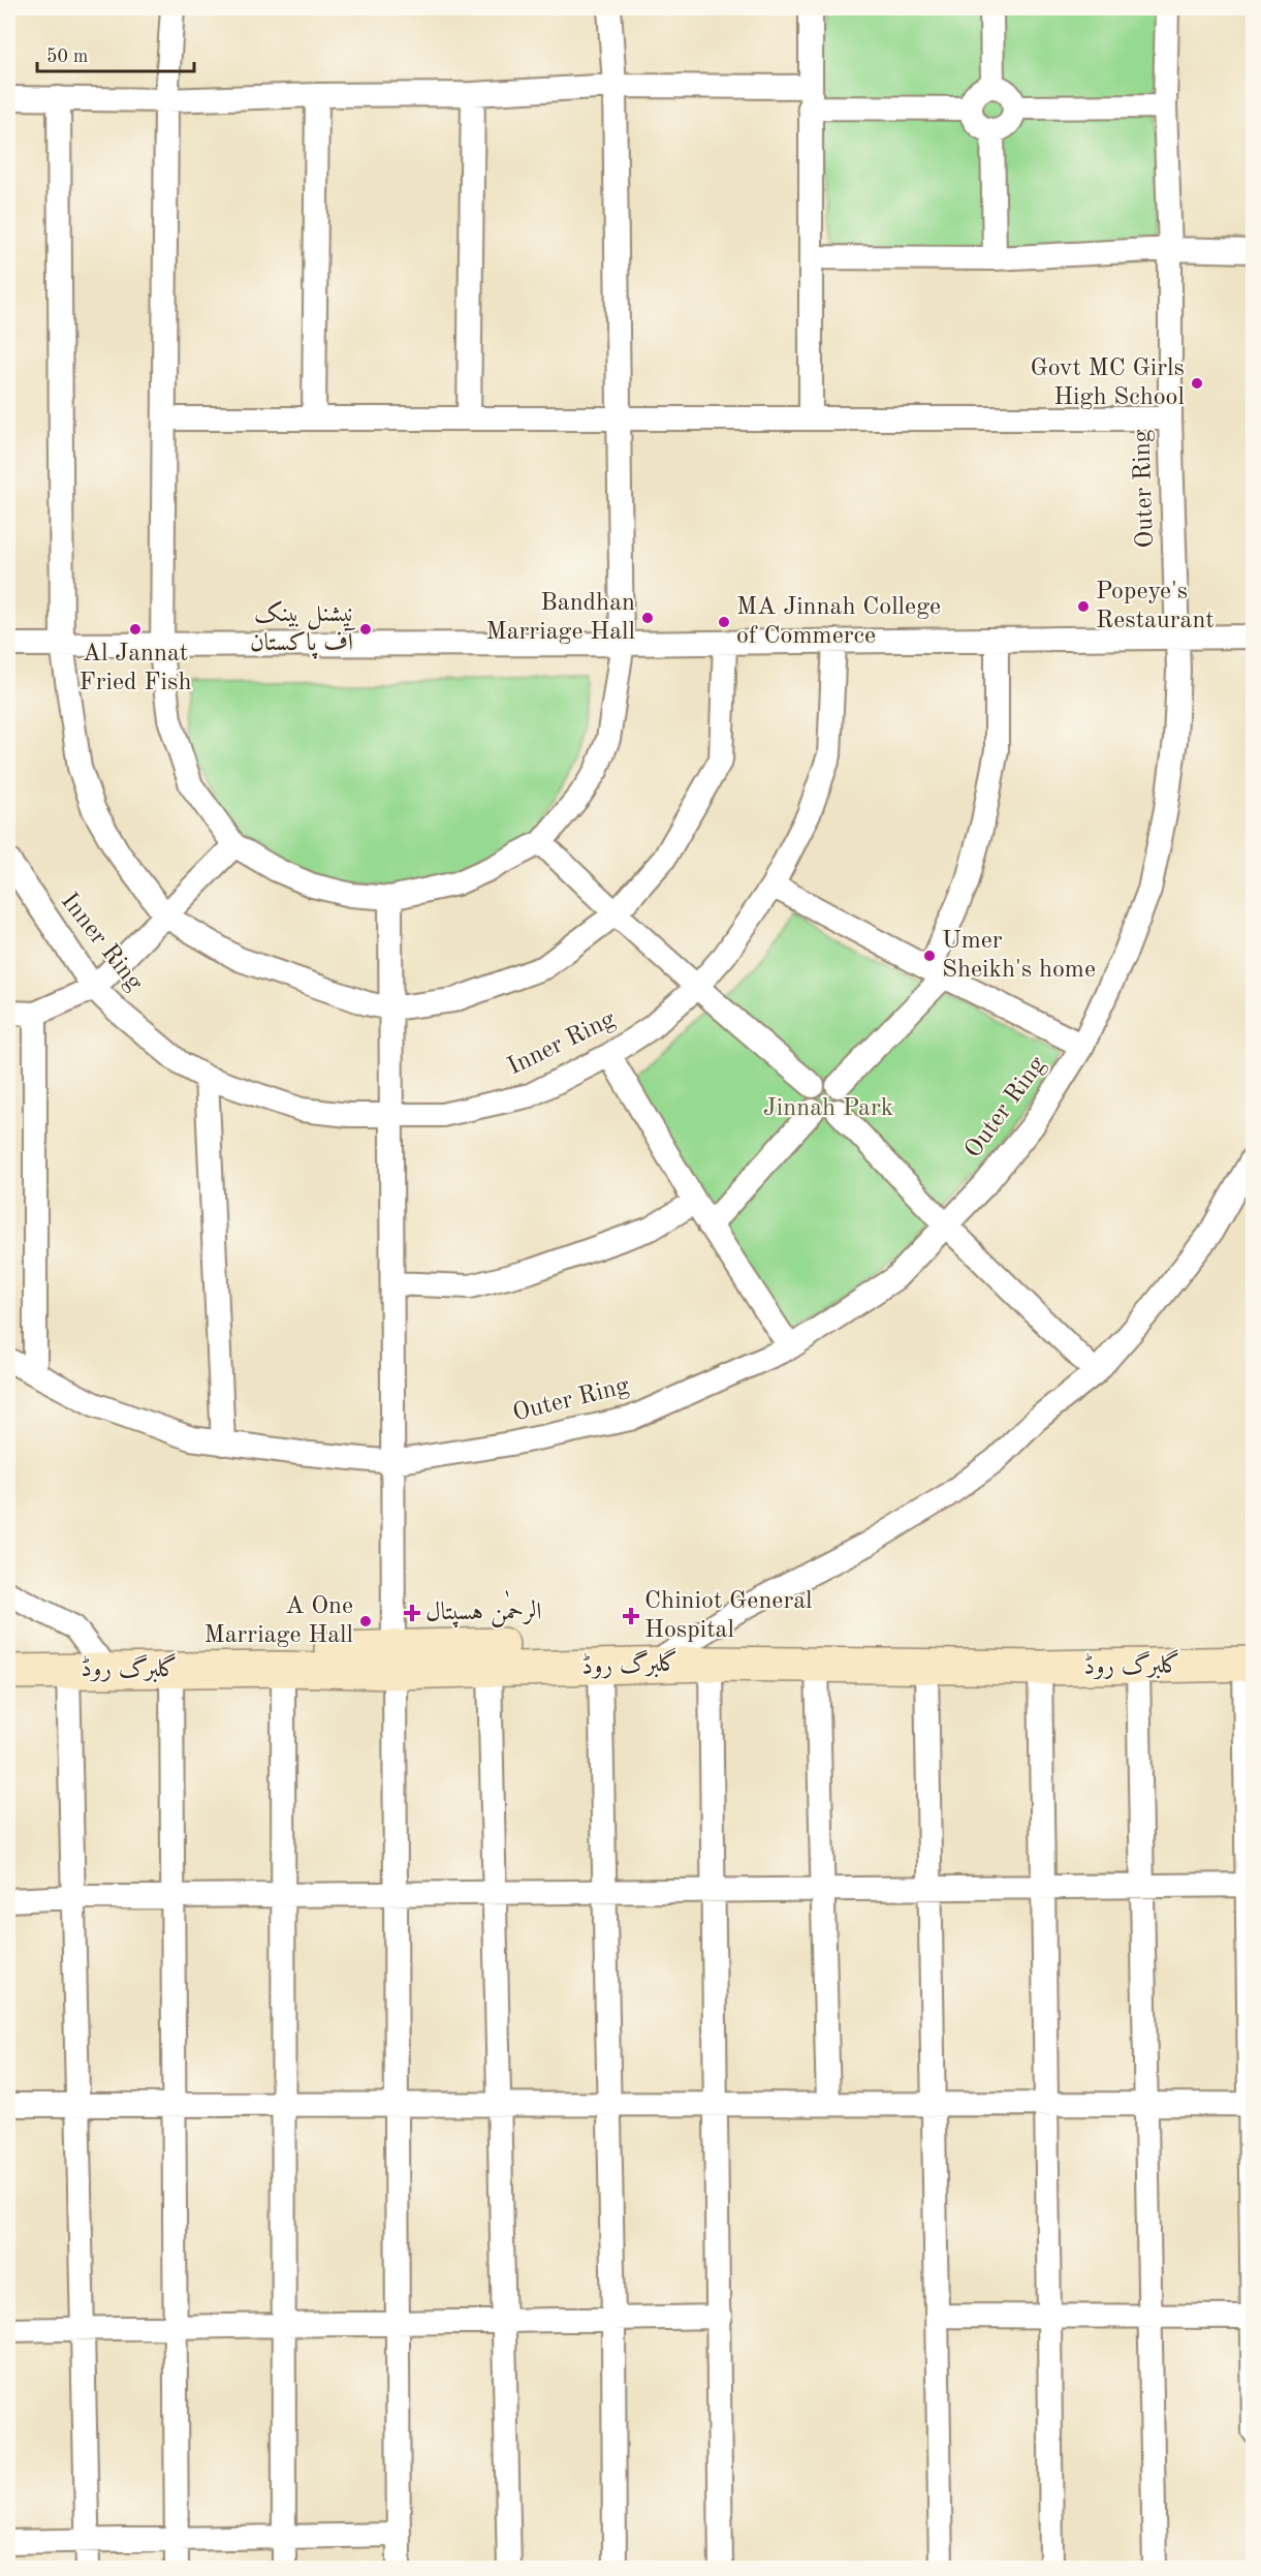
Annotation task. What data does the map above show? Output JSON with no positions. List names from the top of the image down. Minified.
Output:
{"streets":{"main road":["گلبرگ روڈ"],"street":["Outer Ring","Inner Ring"]},"parks":["Jinnah Park"],"places":{"other":["Govt MC Girls High School","Popeye's Restaurant","Bandhan Marriage Hall","MA Jinnah College of Commerce","Al Jannat Fried Fish","نیشنل بینک آف پاکستان","Umer Sheikh's home","A One Marriage Hall"],"health":["الرحمٰن ہسپتال","Chiniot General Hospital"]},"scale_bar":"50 m"}
